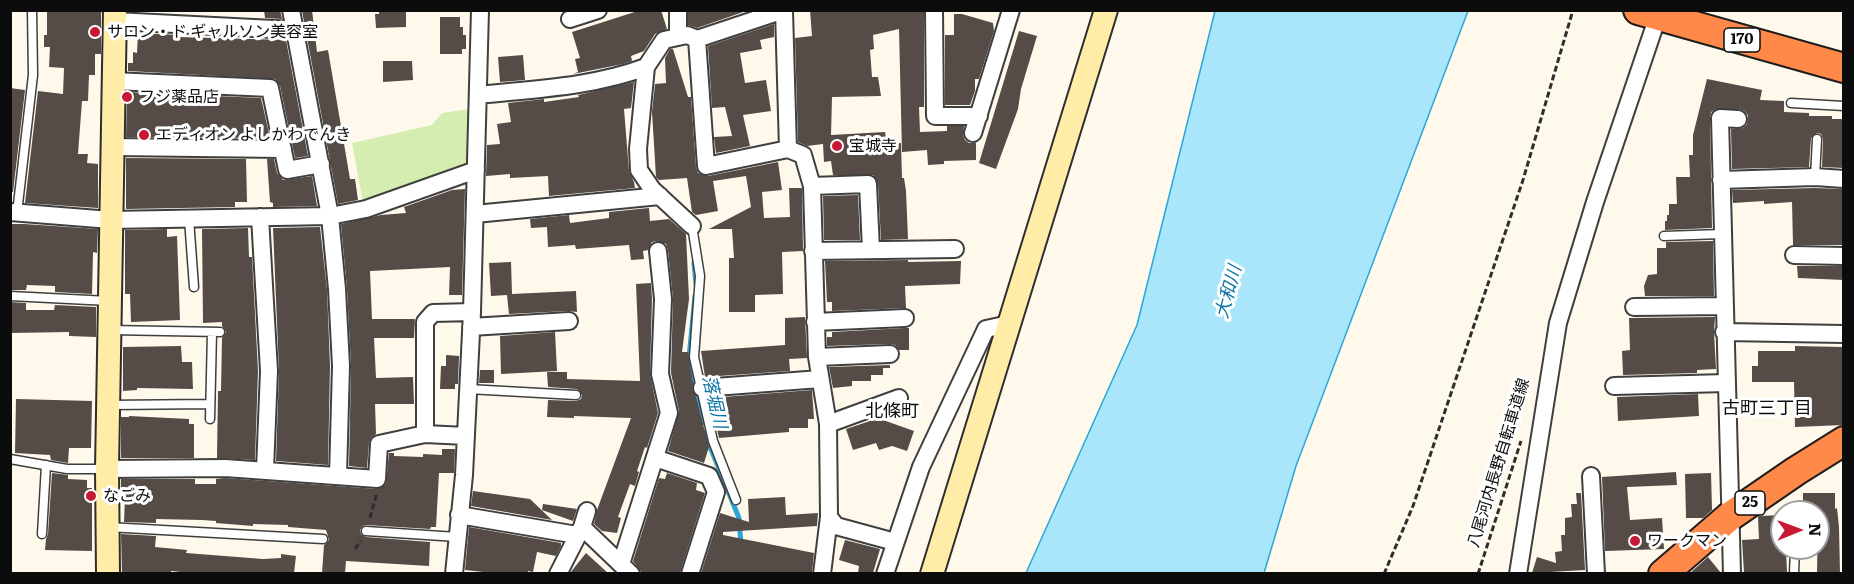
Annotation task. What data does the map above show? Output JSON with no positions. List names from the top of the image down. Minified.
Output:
{"streets":{"highway":["170","25"],"path":["八尾河内長野自転車道線"]},"districts":["古町三丁目","北條町"],"water":["大和川","落堀川"],"places":["サロン・ド ギャルソン美容室","フジ薬品店","エディオン よしかわでんき","宝城寺","なごみ","ワークマン"],"north":"right"}
